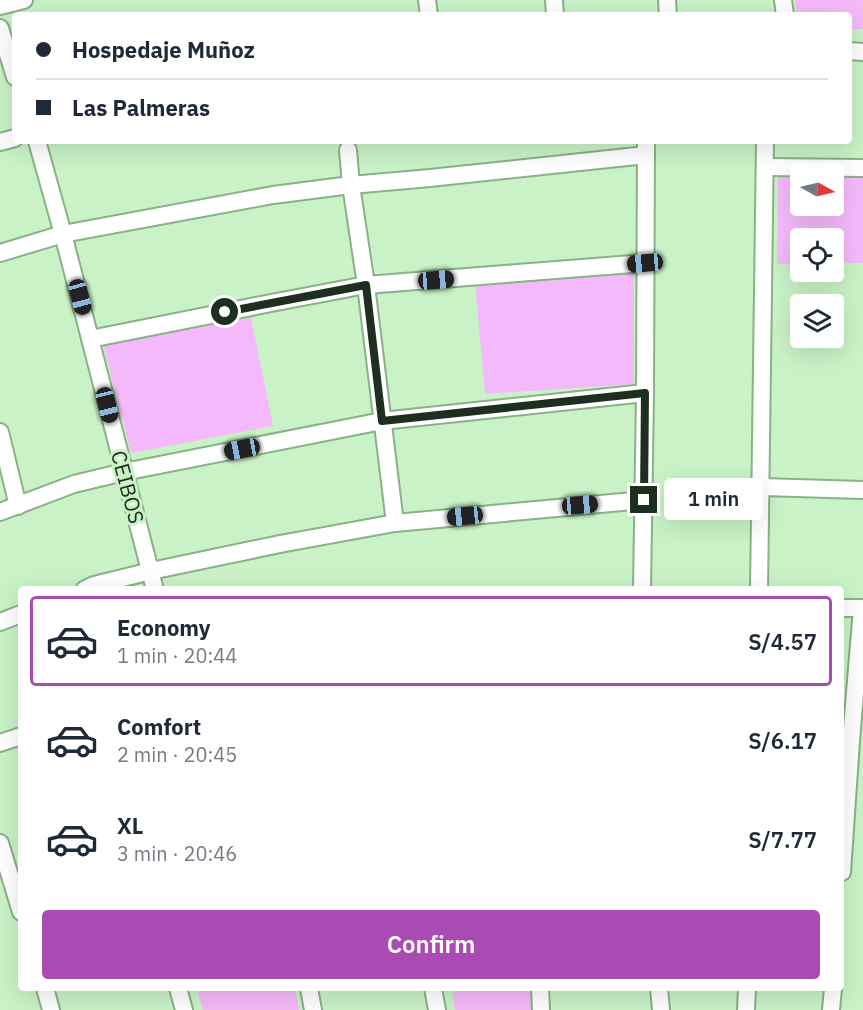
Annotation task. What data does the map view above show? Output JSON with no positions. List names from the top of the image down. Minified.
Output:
{"streets":{"street":["CEIBOS"]},"north":"right","page":{"banner":["Hospedaje Muñoz","Las Palmeras"],"bubble":"1 min","list":[{"name":"Economy","note":"1 min · 20:44","value":"S/4.57"},{"name":"Comfort","note":"2 min · 20:45","value":"S/6.17"},{"name":"XL","note":"3 min · 20:46","value":"S/7.77"}],"buttons":"Confirm"}}
